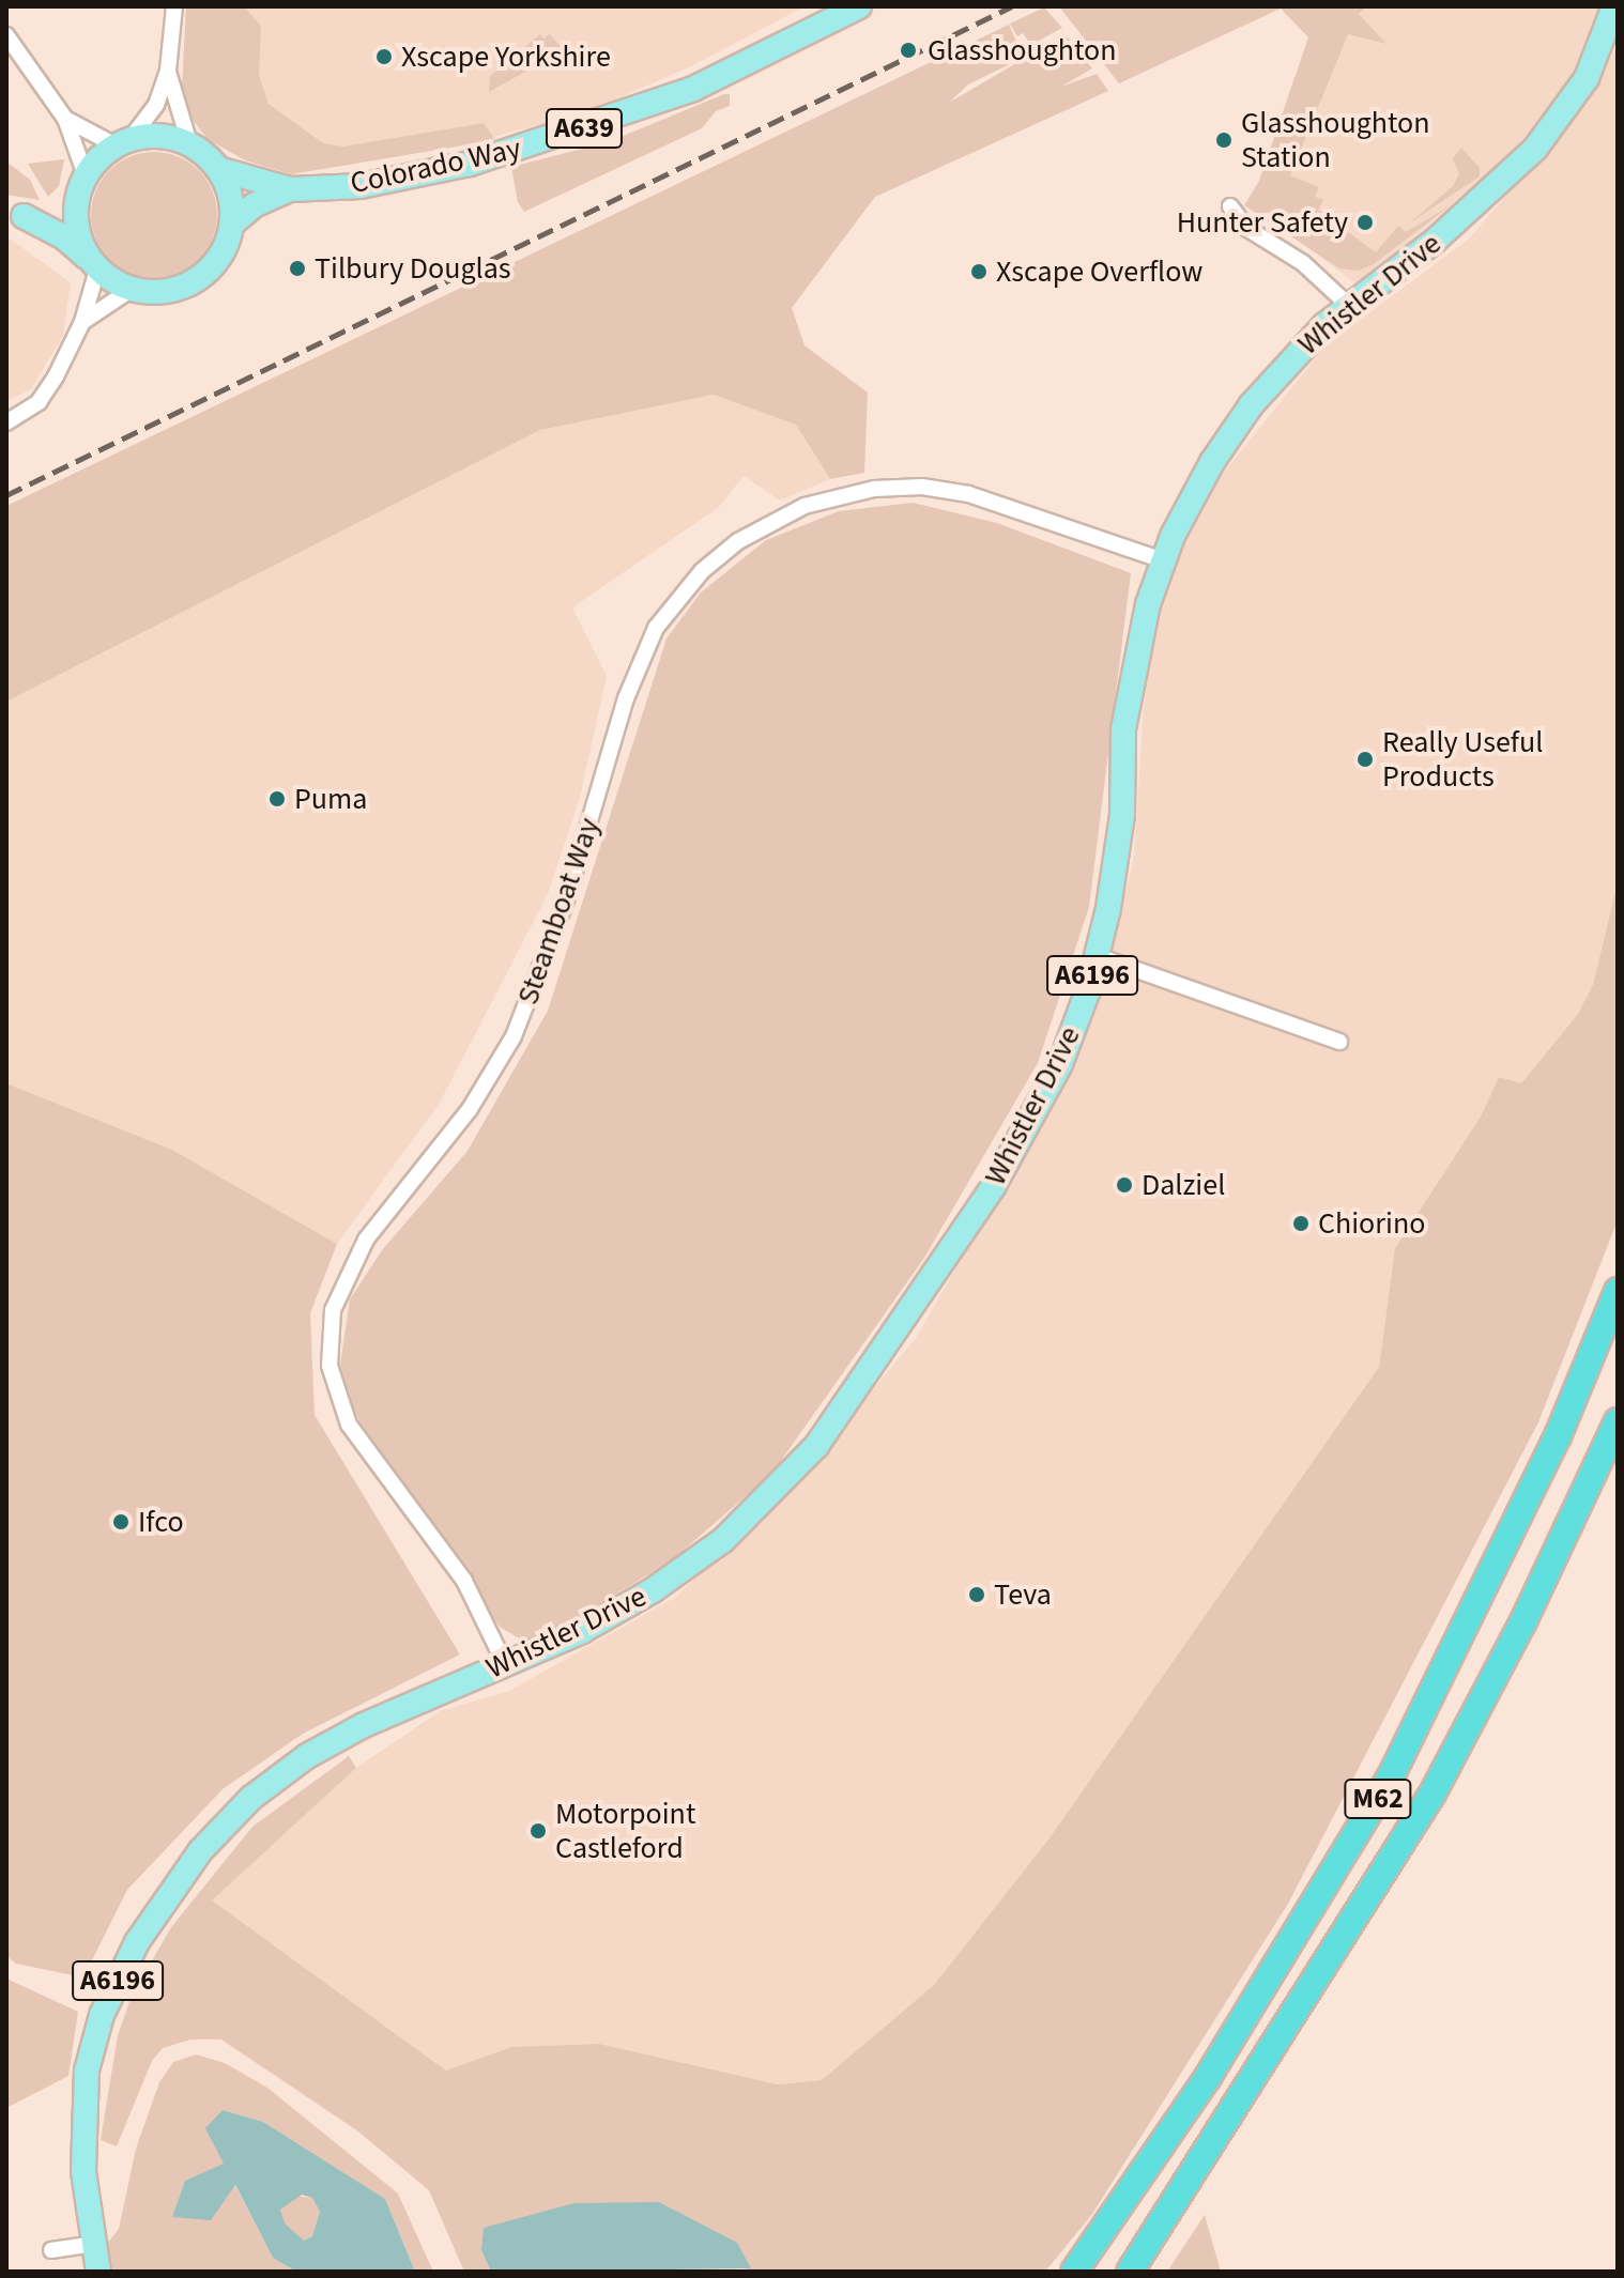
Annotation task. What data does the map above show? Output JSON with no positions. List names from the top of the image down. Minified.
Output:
{"streets":{"highway":["M62"],"main road":["A639","Colorado Way","Whistler Drive","A6196"],"street":["Steamboat Way"]},"crossings":[["A639","Colorado Way"],["Whistler Drive","Steamboat Way"]],"places":["Glasshoughton","Xscape Yorkshire","Glasshoughton Station","Hunter Safety","Tilbury Douglas","Xscape Overflow","Really Useful Products","Puma","Dalziel","Chiorino","Ifco","Teva","Motorpoint Castleford"]}
